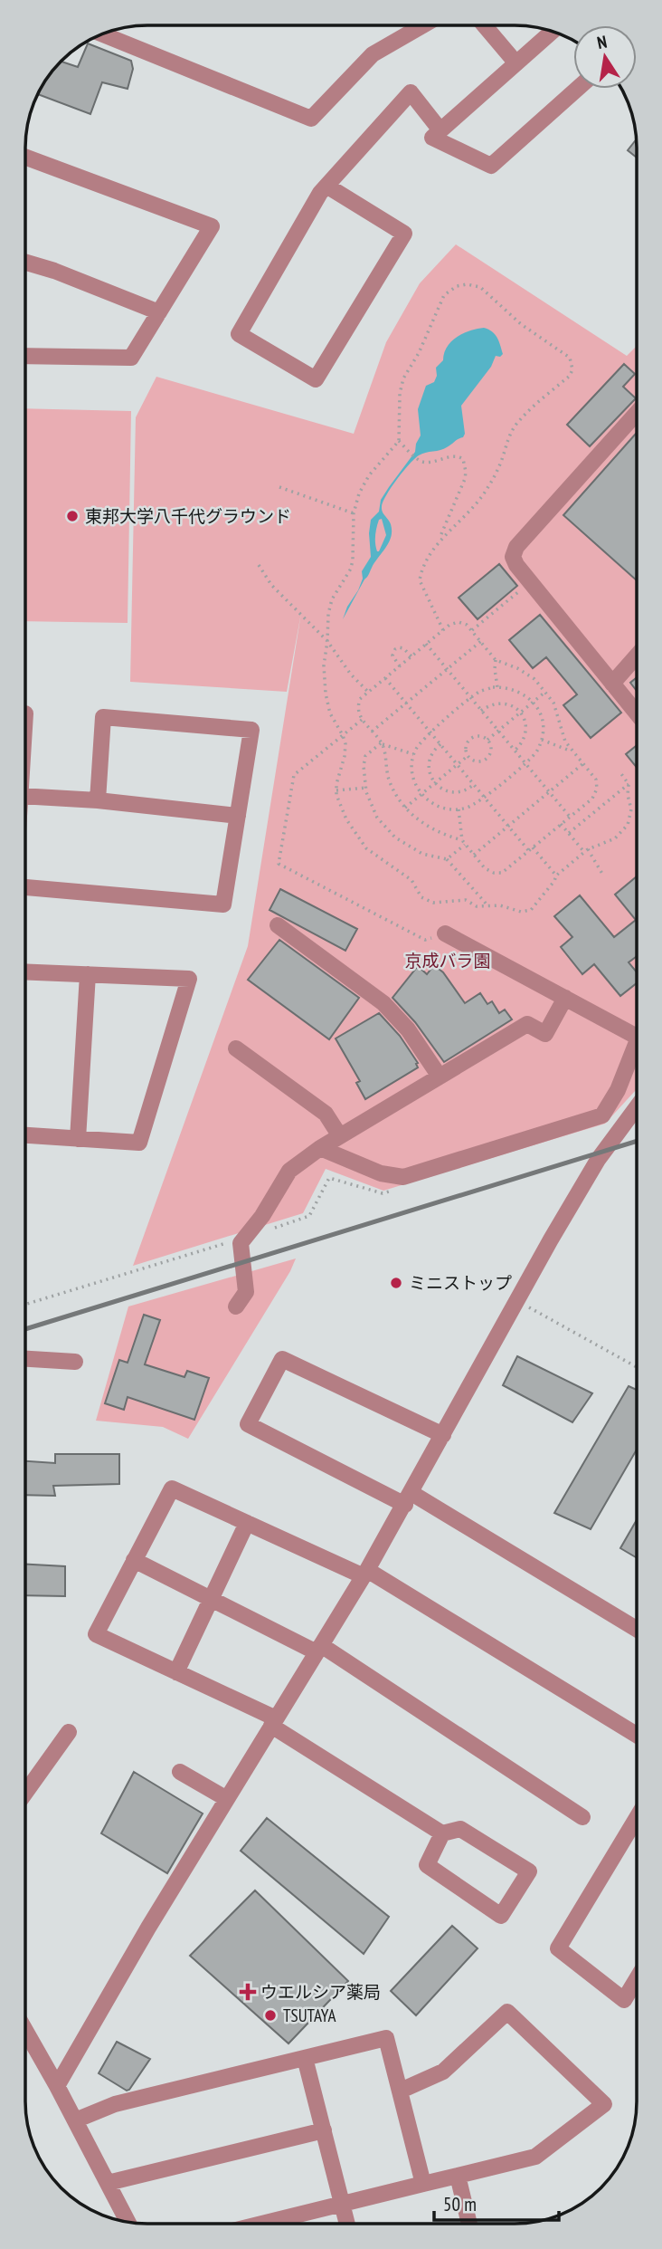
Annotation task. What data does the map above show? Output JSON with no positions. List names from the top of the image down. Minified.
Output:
{"parks":["京成バラ園"],"places":{"other":["東邦大学八千代グラウンド","ミニストップ","TSUTAYA"],"health":["ウエルシア薬局"]},"scale_bar":"50 m","north":"top"}
